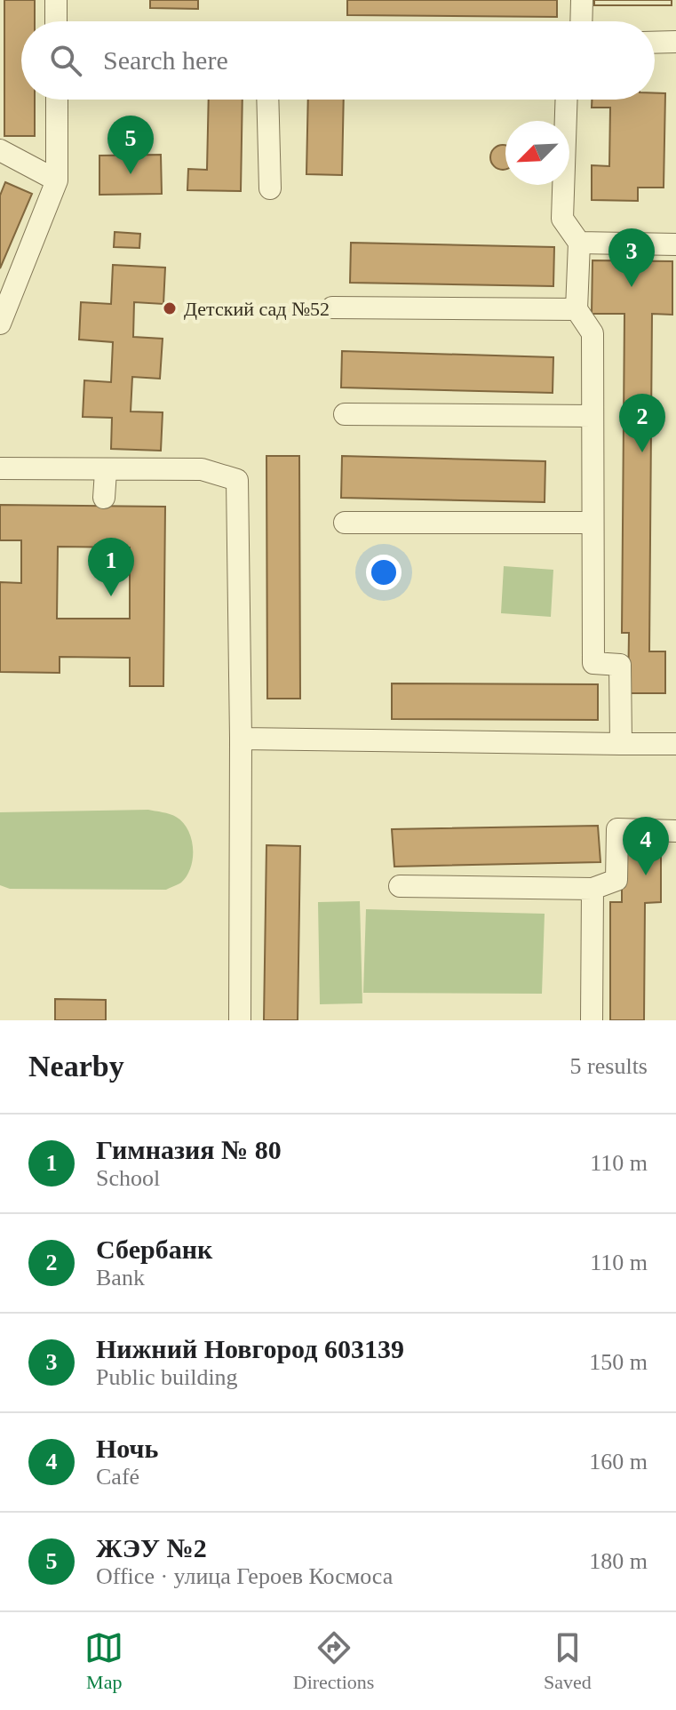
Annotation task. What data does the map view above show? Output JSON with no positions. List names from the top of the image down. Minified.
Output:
{"places":["Детский сад №52"],"north":"bottom left","page":{"search":"Search here","pins":["5","3","2","1","4"],"heading":["Nearby","5 results"],"list":[{"mark":"1","name":"Гимназия № 80","note":"School","value":"110 m"},{"mark":"2","name":"Сбербанк","note":"Bank","value":"110 m"},{"mark":"3","name":"Нижний Новгород 603139","note":"Public building","value":"150 m"},{"mark":"4","name":"Ночь","note":"Café","value":"160 m"},{"mark":"5","name":"ЖЭУ №2","note":"Office · улица Героев Космоса","value":"180 m"}],"nav":["Map","Directions","Saved"]}}
